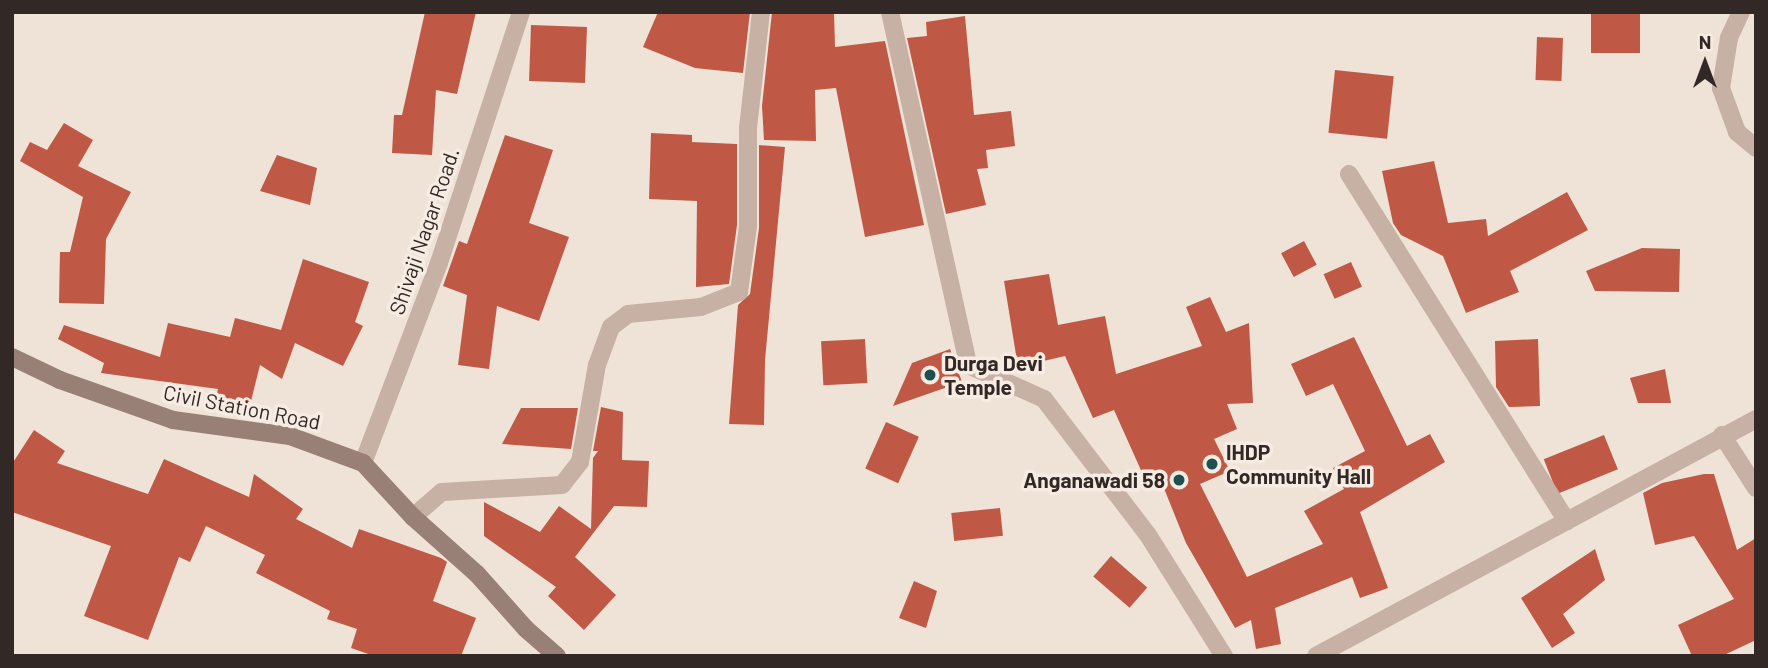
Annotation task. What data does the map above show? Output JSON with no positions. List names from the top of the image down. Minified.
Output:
{"streets":{"main road":["Civil Station Road"],"street":["Shivaji Nagar Road."]},"crossings":[["Shivaji Nagar Road.","Civil Station Road"]],"places":["Durga Devi Temple","IHDP Community Hall","Anganawadi 58"],"north":"top"}
